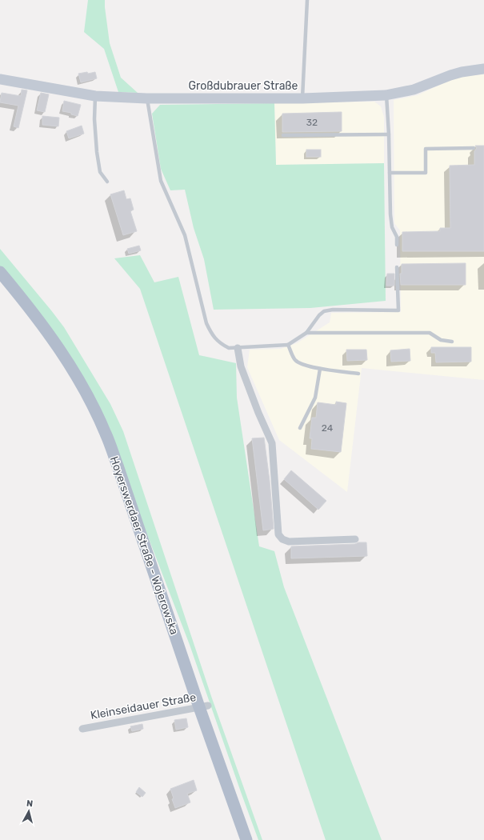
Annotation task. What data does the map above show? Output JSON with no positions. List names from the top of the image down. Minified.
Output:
{"streets":{"main road":["Großdubrauer Straße","Hoyerswerdaer Straße - Wojerowska"],"street":["Kleinseidauer Straße"]},"crossings":[["Hoyerswerdaer Straße - Wojerowska","Kleinseidauer Straße"]],"house_numbers":["32","24"],"north":"top"}
